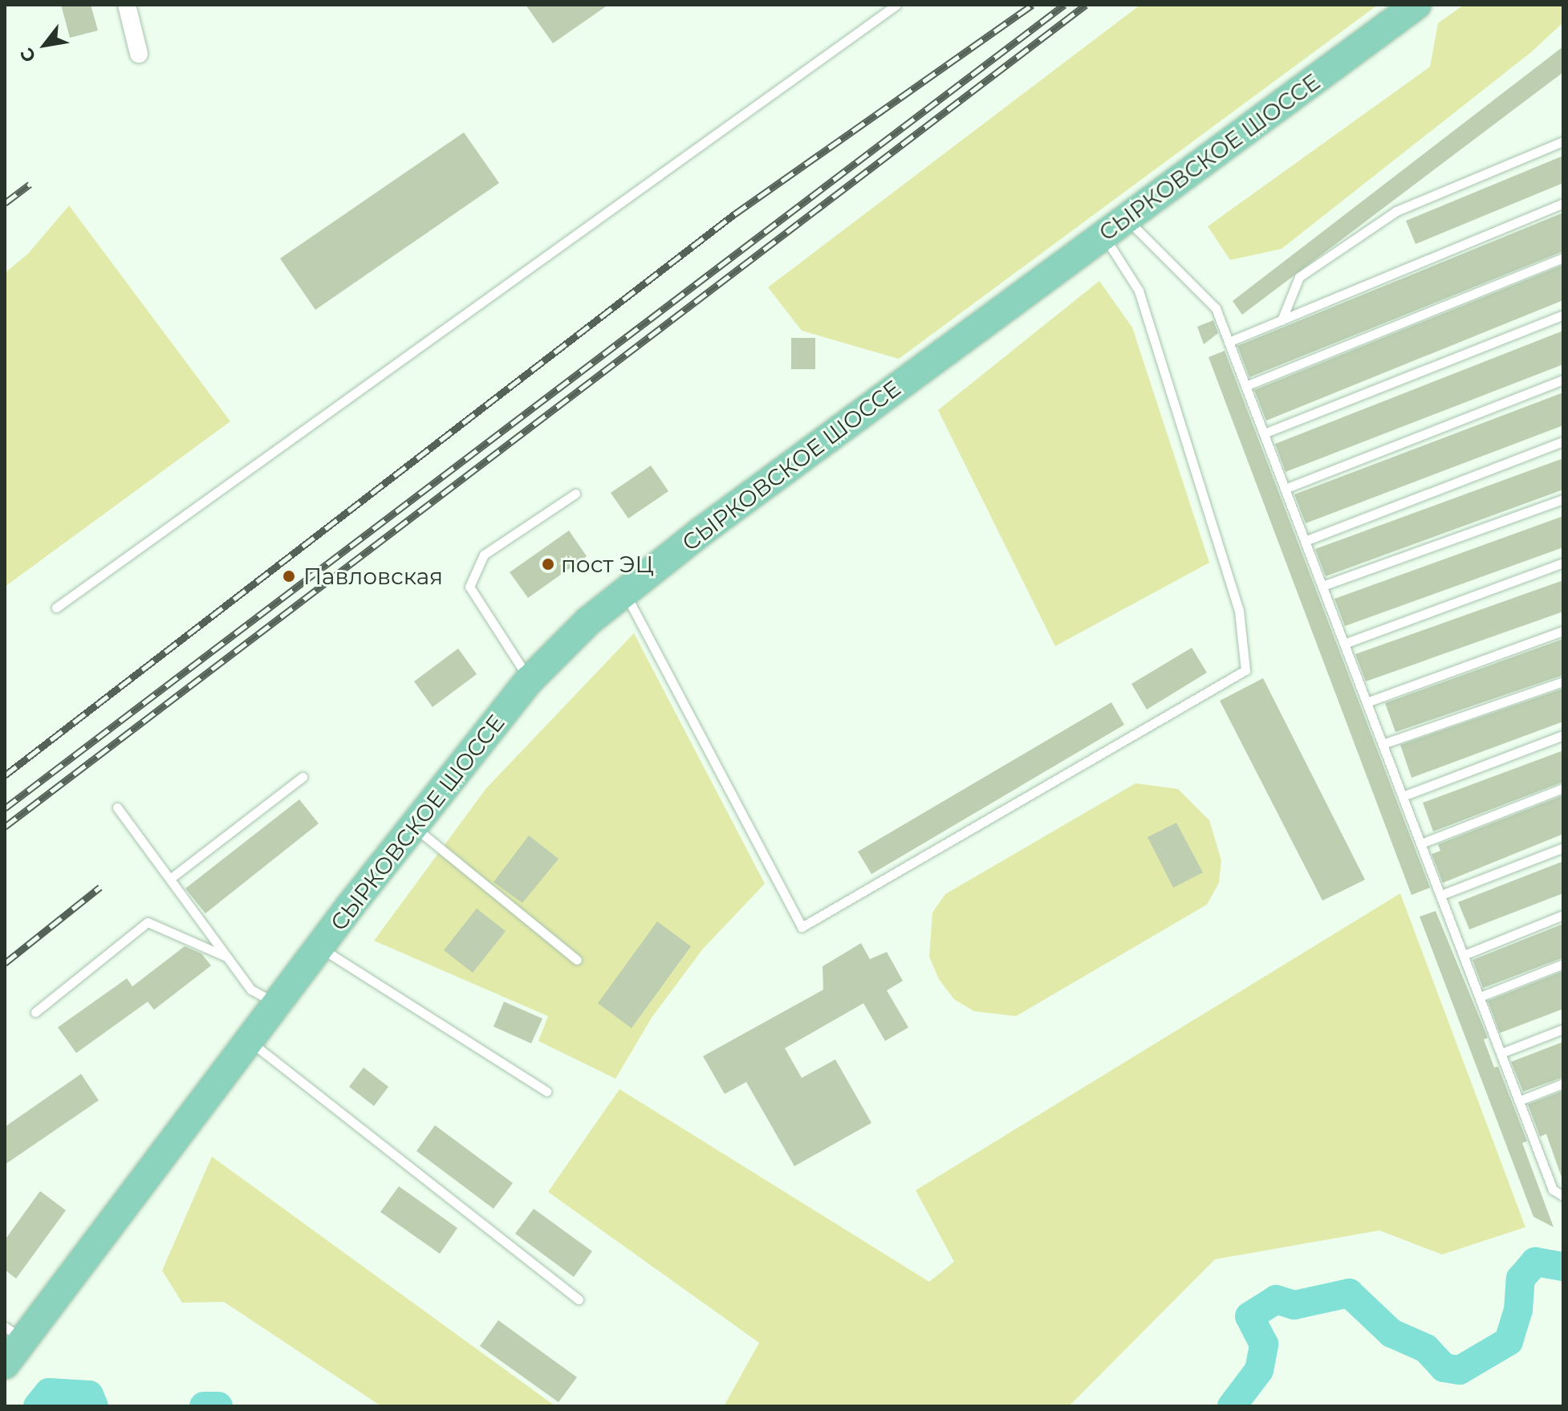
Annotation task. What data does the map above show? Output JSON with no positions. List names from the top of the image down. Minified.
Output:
{"streets":{"main road":["СЫРКОВСКОЕ ШОССЕ"]},"places":["пост ЭЦ","Павловская"],"north":"bottom left"}
